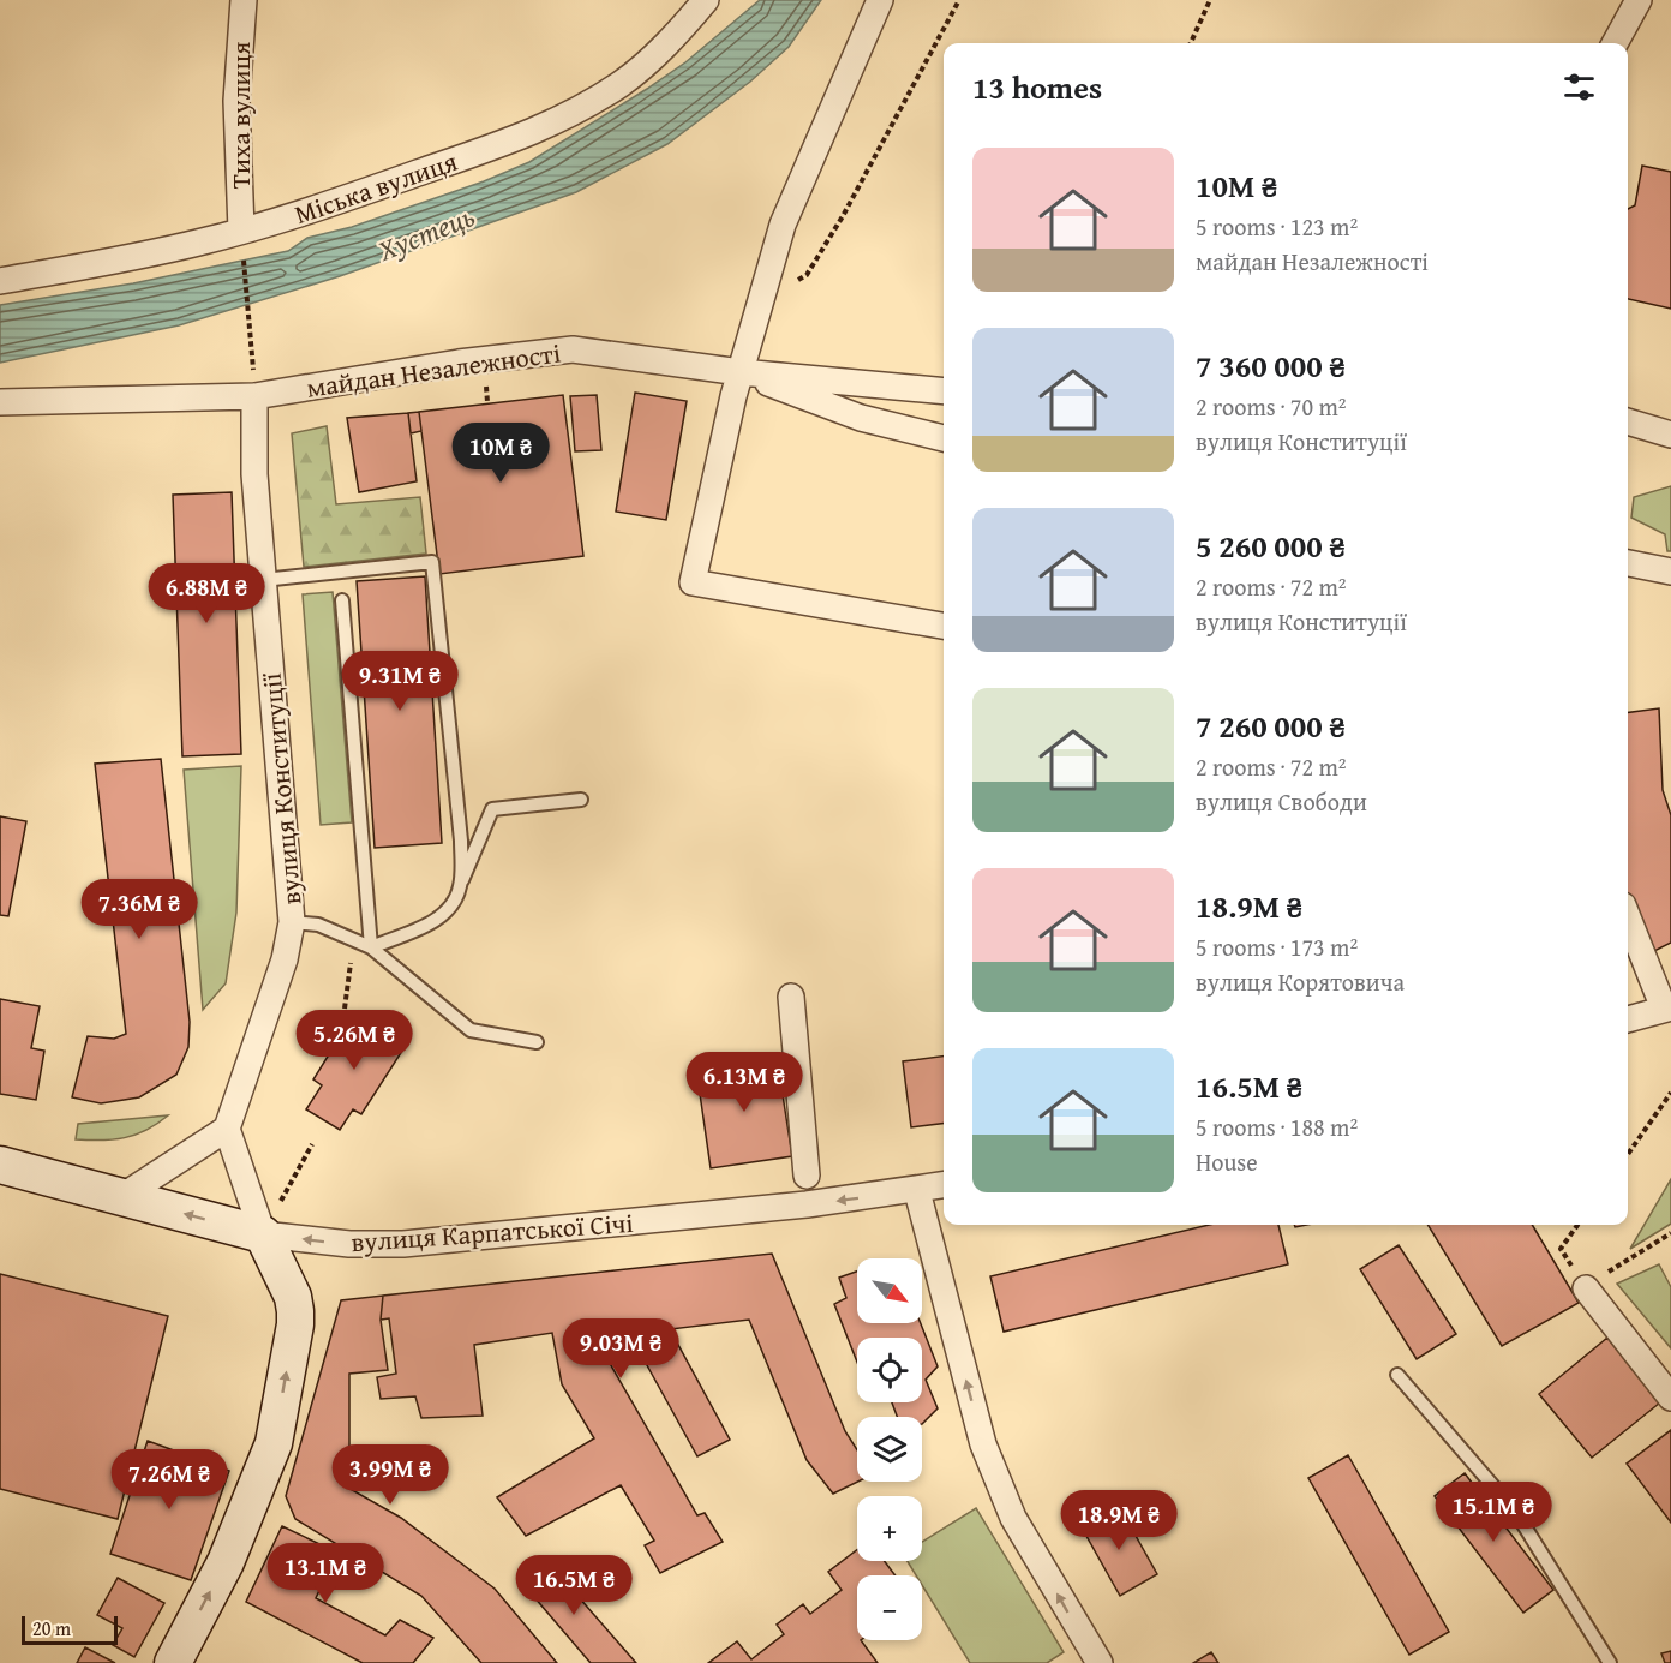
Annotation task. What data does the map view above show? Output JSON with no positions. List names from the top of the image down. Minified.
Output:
{"streets":{"main road":["вулиця Карпатської Січі"],"street":["Тиха вулиця","Міська вулиця","майдан Незалежності","вулиця Конституції"]},"crossings":[["Тиха вулиця","Міська вулиця"],["майдан Незалежності","вулиця Конституції"]],"one_way":["вулиця Карпатської Січі"],"water":["Хустець"],"scale_bar":"20 m","north":"bottom right","page":{"heading":"13 homes","list":[{"name":"10M ₴","note":"5 rooms · 123 m² · майдан Незалежності"},{"name":"7 360 000 ₴","note":"2 rooms · 70 m² · вулиця Конституції"},{"name":"5 260 000 ₴","note":"2 rooms · 72 m² · вулиця Конституції"},{"name":"7 260 000 ₴","note":"2 rooms · 72 m² · вулиця Свободи"},{"name":"18.9M ₴","note":"5 rooms · 173 m² · вулиця Корятовича"},{"name":"16.5M ₴","note":"5 rooms · 188 m² · House"}],"price":["10M ₴","6.88M ₴","9.31M ₴","7.36M ₴","5.26M ₴","6.13M ₴","9.03M ₴","3.99M ₴","7.26M ₴","15.1M ₴","18.9M ₴","13.1M ₴","16.5M ₴"],"map_buttons":["+","−"],"scale":"20 m"}}
